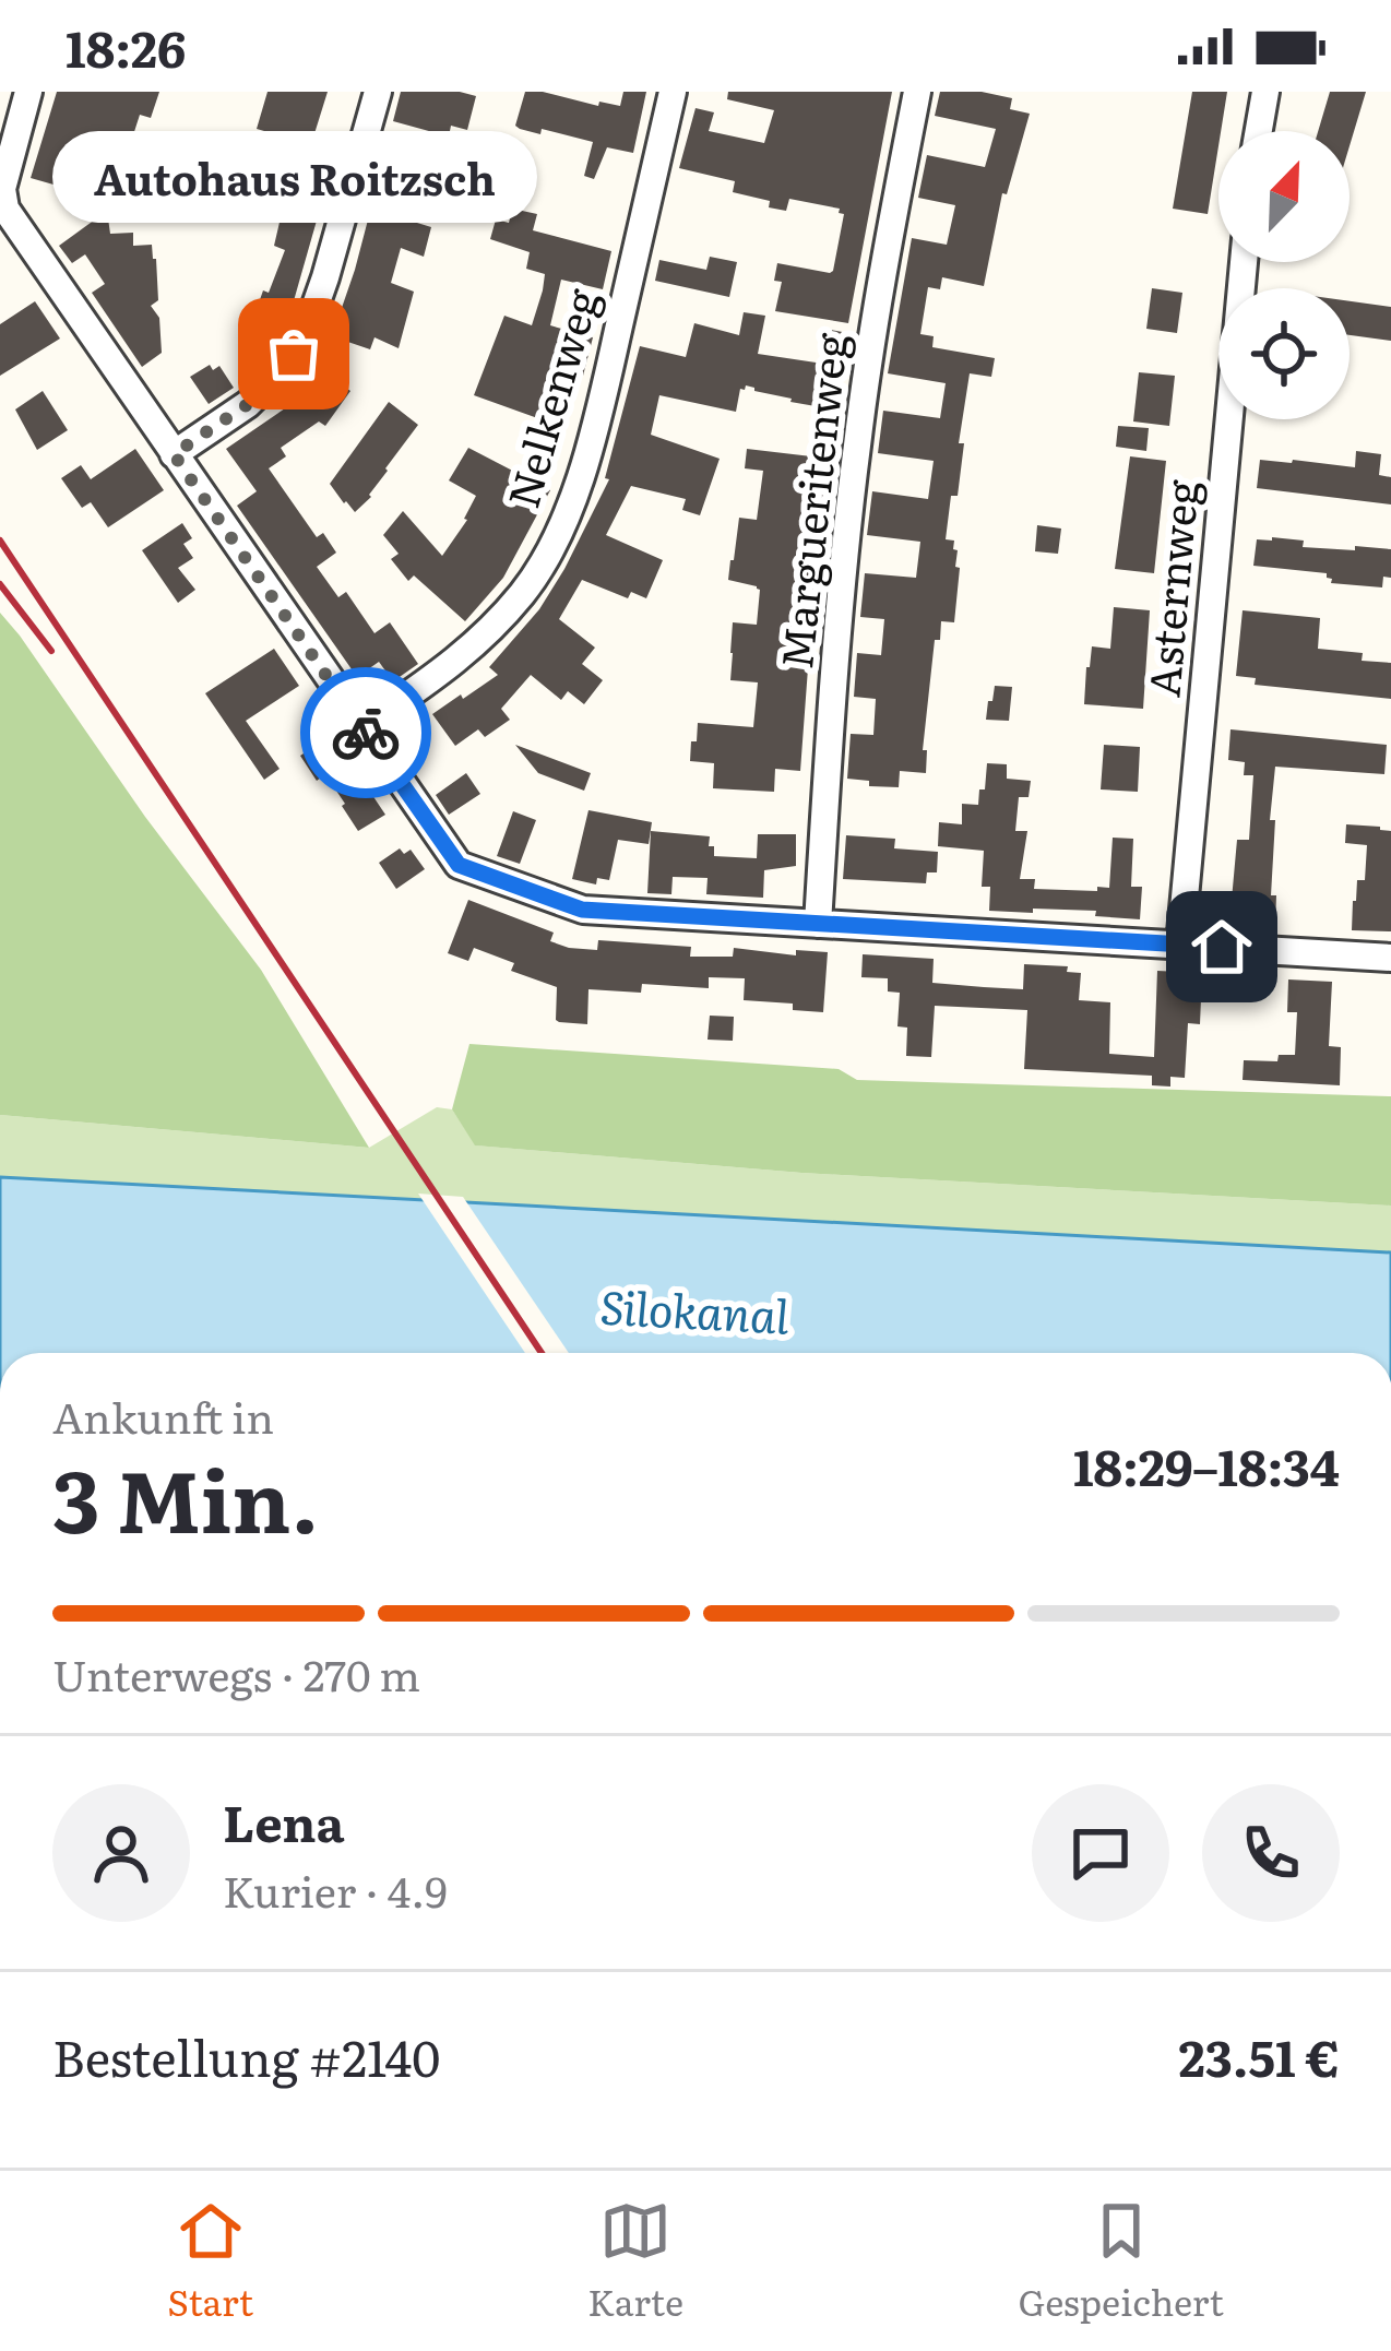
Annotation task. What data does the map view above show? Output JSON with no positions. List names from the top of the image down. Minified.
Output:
{"streets":{"street":["Nelkenweg","Margueritenweg","Asternweg"]},"water":["Silokanal"],"places":["Autohaus Roitzsch"],"north":"top right","page":{"status":"18:26","bubble":"Autohaus Roitzsch","heading":["3 Min.","Ankunft in","18:29–18:34"],"panel":["Lena","Kurier · 4.9","Bestellung #2140","23.51 €"],"bar":"Unterwegs · 270 m","tabs":["Start","Karte","Gespeichert"]}}
